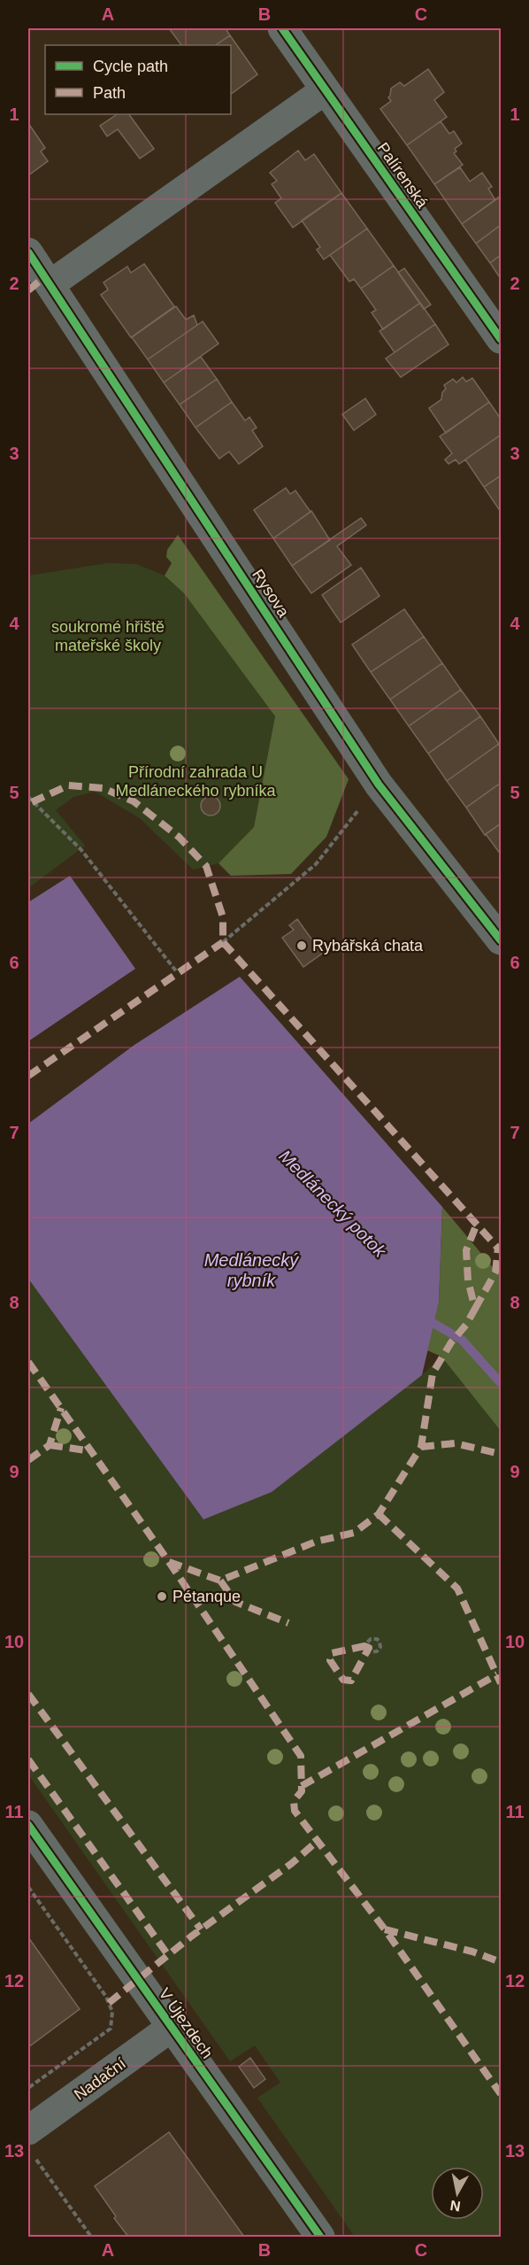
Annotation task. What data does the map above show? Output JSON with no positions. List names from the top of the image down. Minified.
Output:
{"streets":{"street":["Palírenská","Rysova","V Újezdech","Nadační"]},"crossings":[["V Újezdech","Nadační"]],"water":["Medlánecký potok","Medlánecký rybník"],"parks":["soukromé hřiště mateřské školy","Přírodní zahrada U Medláneckého rybníka"],"places":["Rybářská chata","Pétanque"],"legend":["Cycle path","Path"],"north":"bottom","grid":{"columns":["A","B","C"],"rows":["1","2","3","4","5","6","7","8","9","10","11","12","13"]}}
